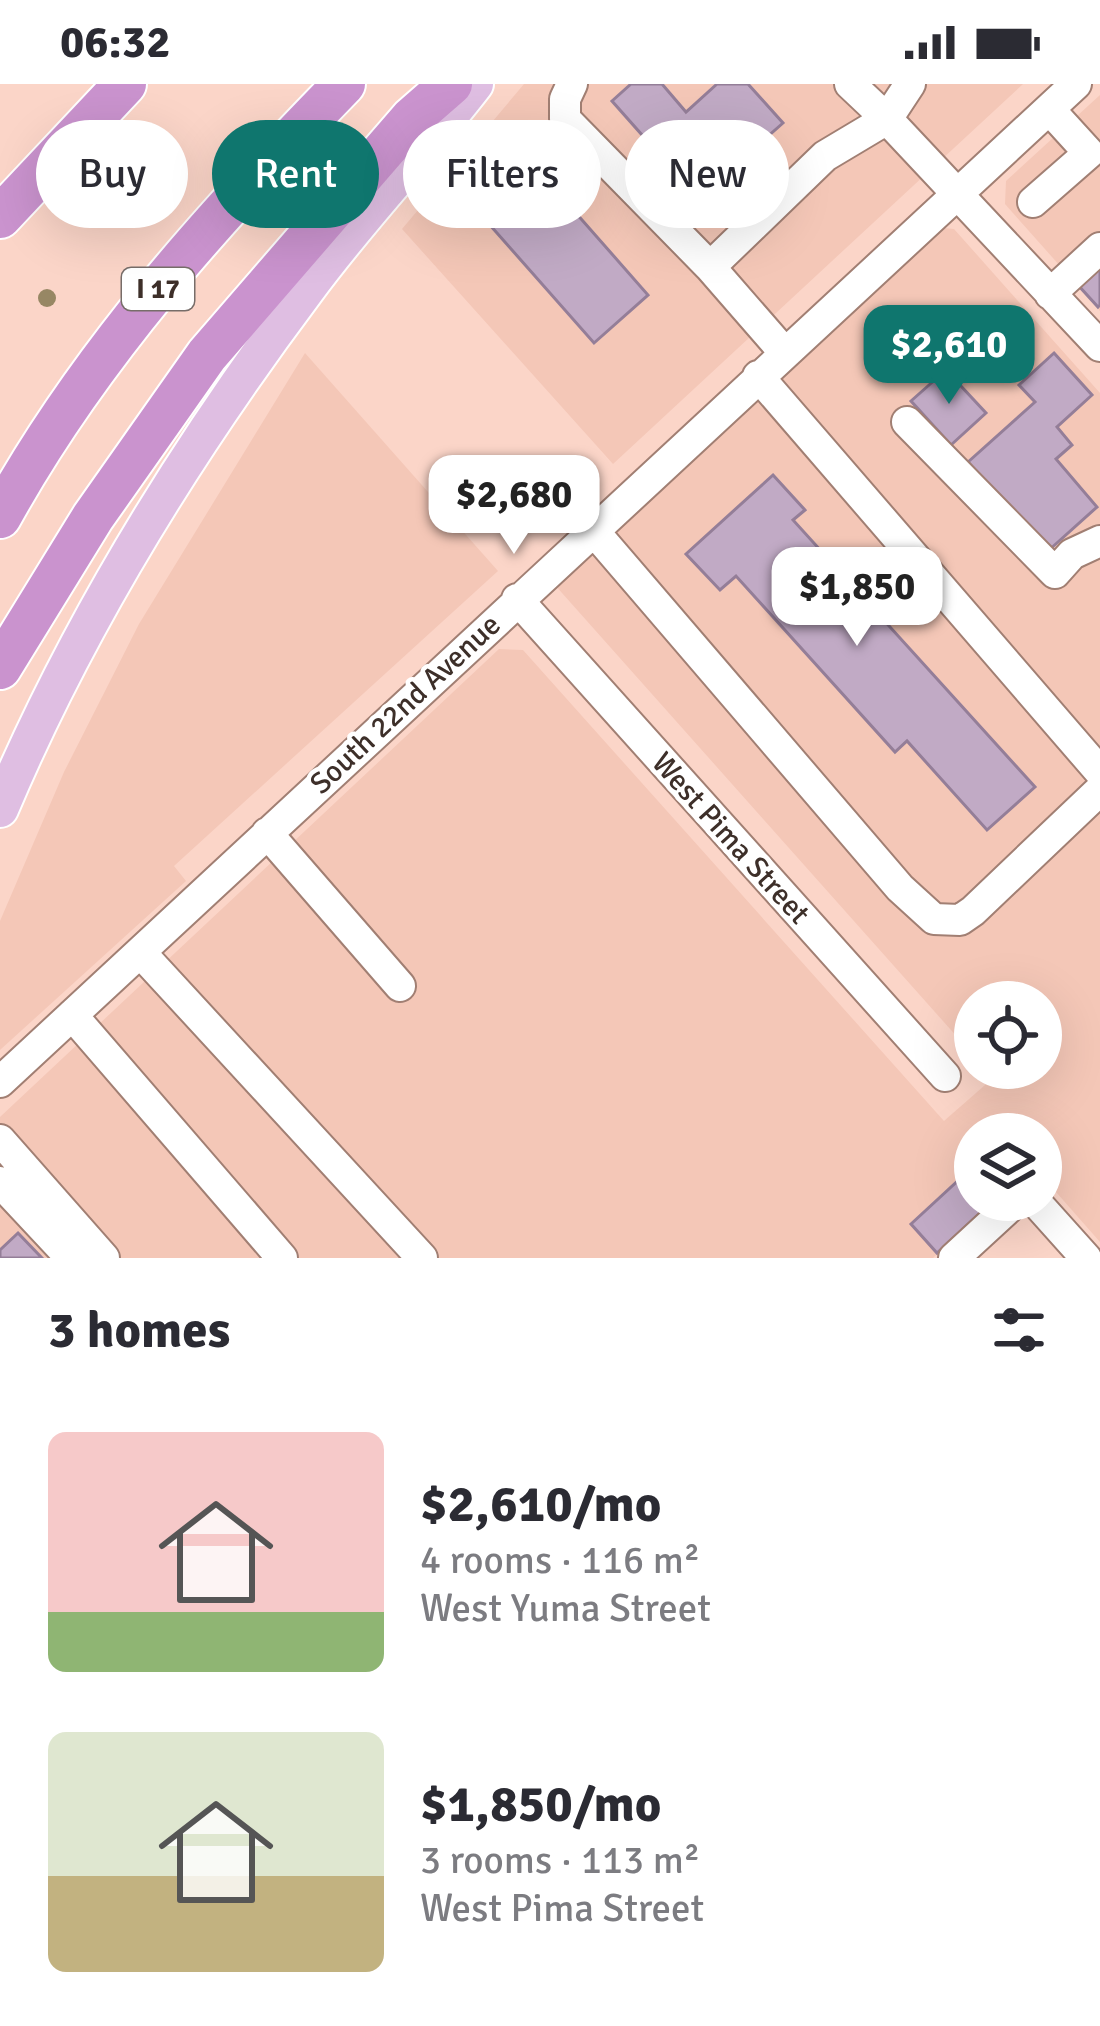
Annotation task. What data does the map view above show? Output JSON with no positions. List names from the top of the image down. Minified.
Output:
{"streets":{"highway":["I 17"],"street":["South 22nd Avenue","West Pima Street"]},"crossings":[["South 22nd Avenue","West Pima Street"]],"page":{"status":"06:32","chip":["Buy","Rent","Filters","New"],"price":["$2,610","$2,680","$1,850"],"heading":"3 homes","list":[{"name":"$2,610/mo","note":"4 rooms · 116 m² · West Yuma Street"},{"name":"$1,850/mo","note":"3 rooms · 113 m² · West Pima Street"}]}}
